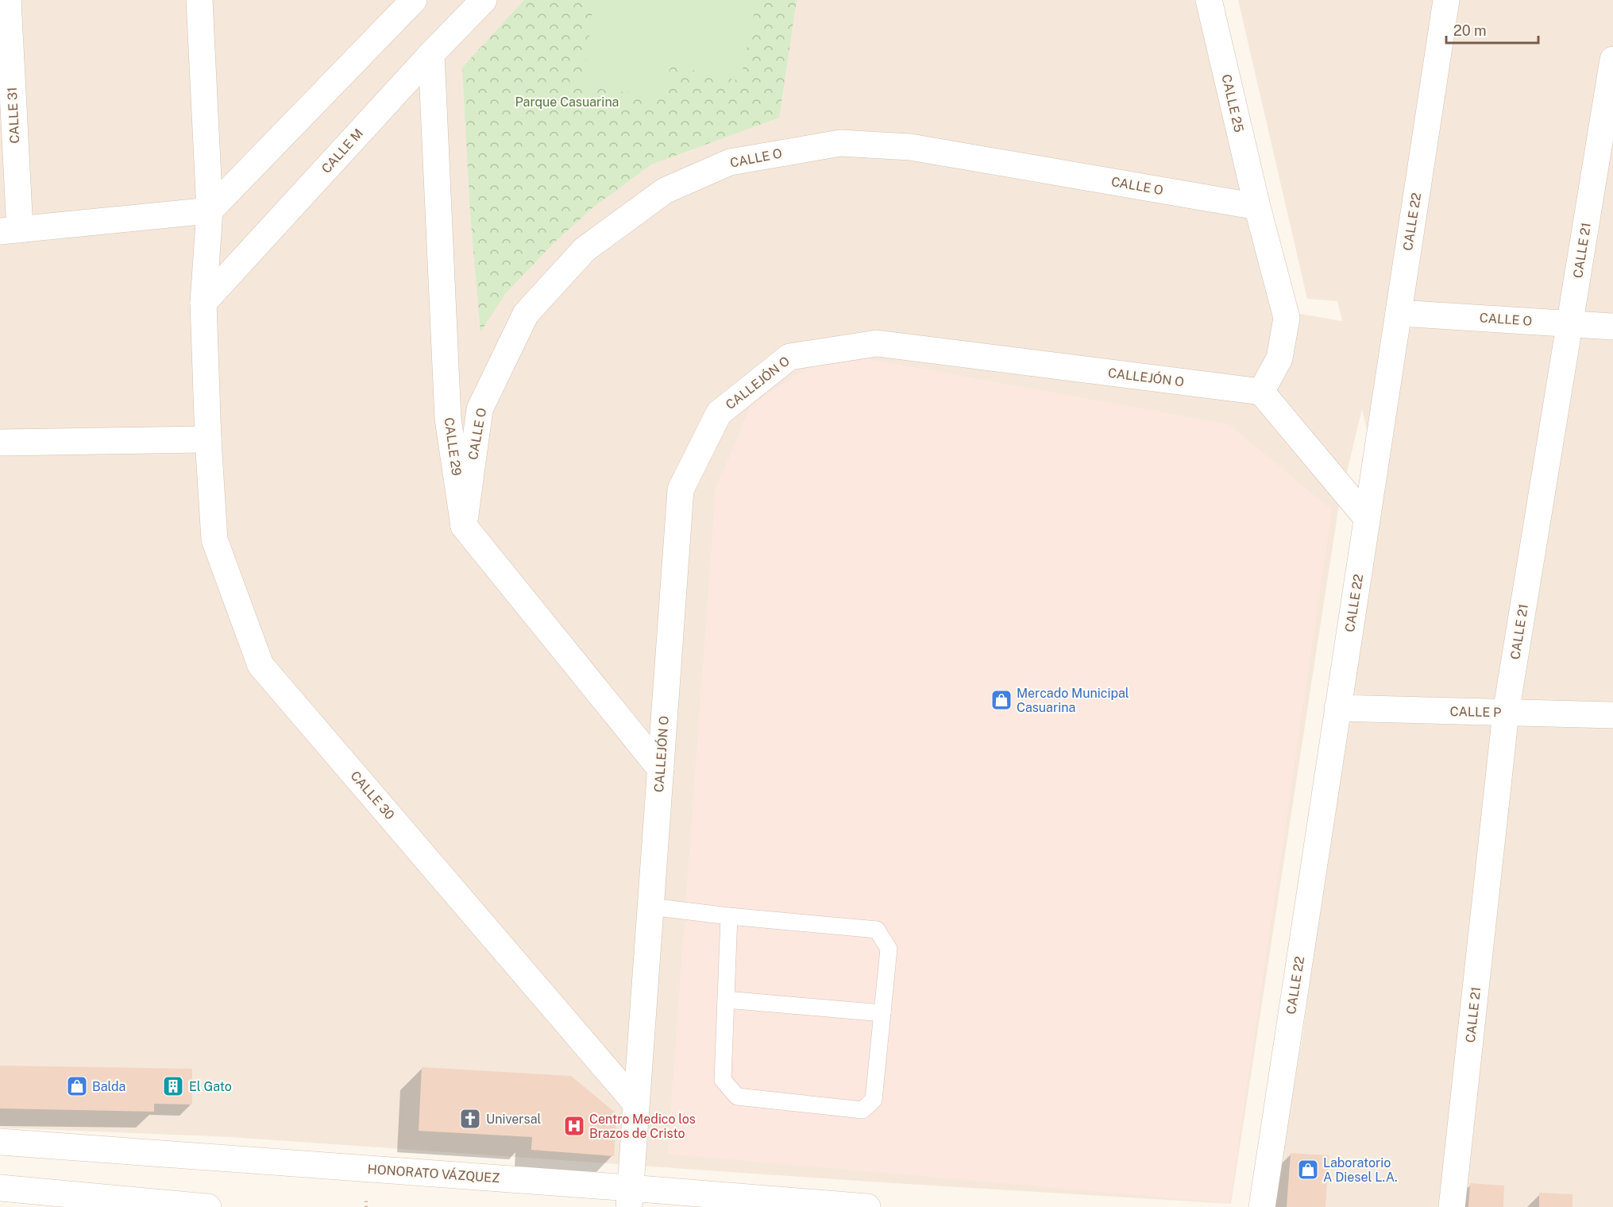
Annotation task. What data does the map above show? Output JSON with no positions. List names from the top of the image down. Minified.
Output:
{"streets":{"street":["CALLE 25","CALLE 31","CALLE M","CALLE O","CALLE 22","CALLE 21","CALLEJÓN O","CALLE 29","CALLE P","CALLE 30","HONORATO VÁZQUEZ"]},"crossings":[["CALLE 25","CALLE O"],["CALLE M","CALLE 29"],["CALLE M","CALLE 30"],["CALLE O","CALLE 22"],["CALLE O","CALLE 21"],["CALLE O","CALLE 29"],["CALLE 22","CALLE P"],["CALLE 21","CALLE P"],["CALLEJÓN O","CALLE 30"],["CALLEJÓN O","HONORATO VÁZQUEZ"]],"parks":["Parque Casuarina"],"places":{"shop":["Mercado Municipal Casuarina","Balda","Laboratorio A Diesel L.A."],"building":["El Gato"],"church":["Universal"],"hospital":["Centro Medico los Brazos de Cristo"]},"scale_bar":"20 m"}
